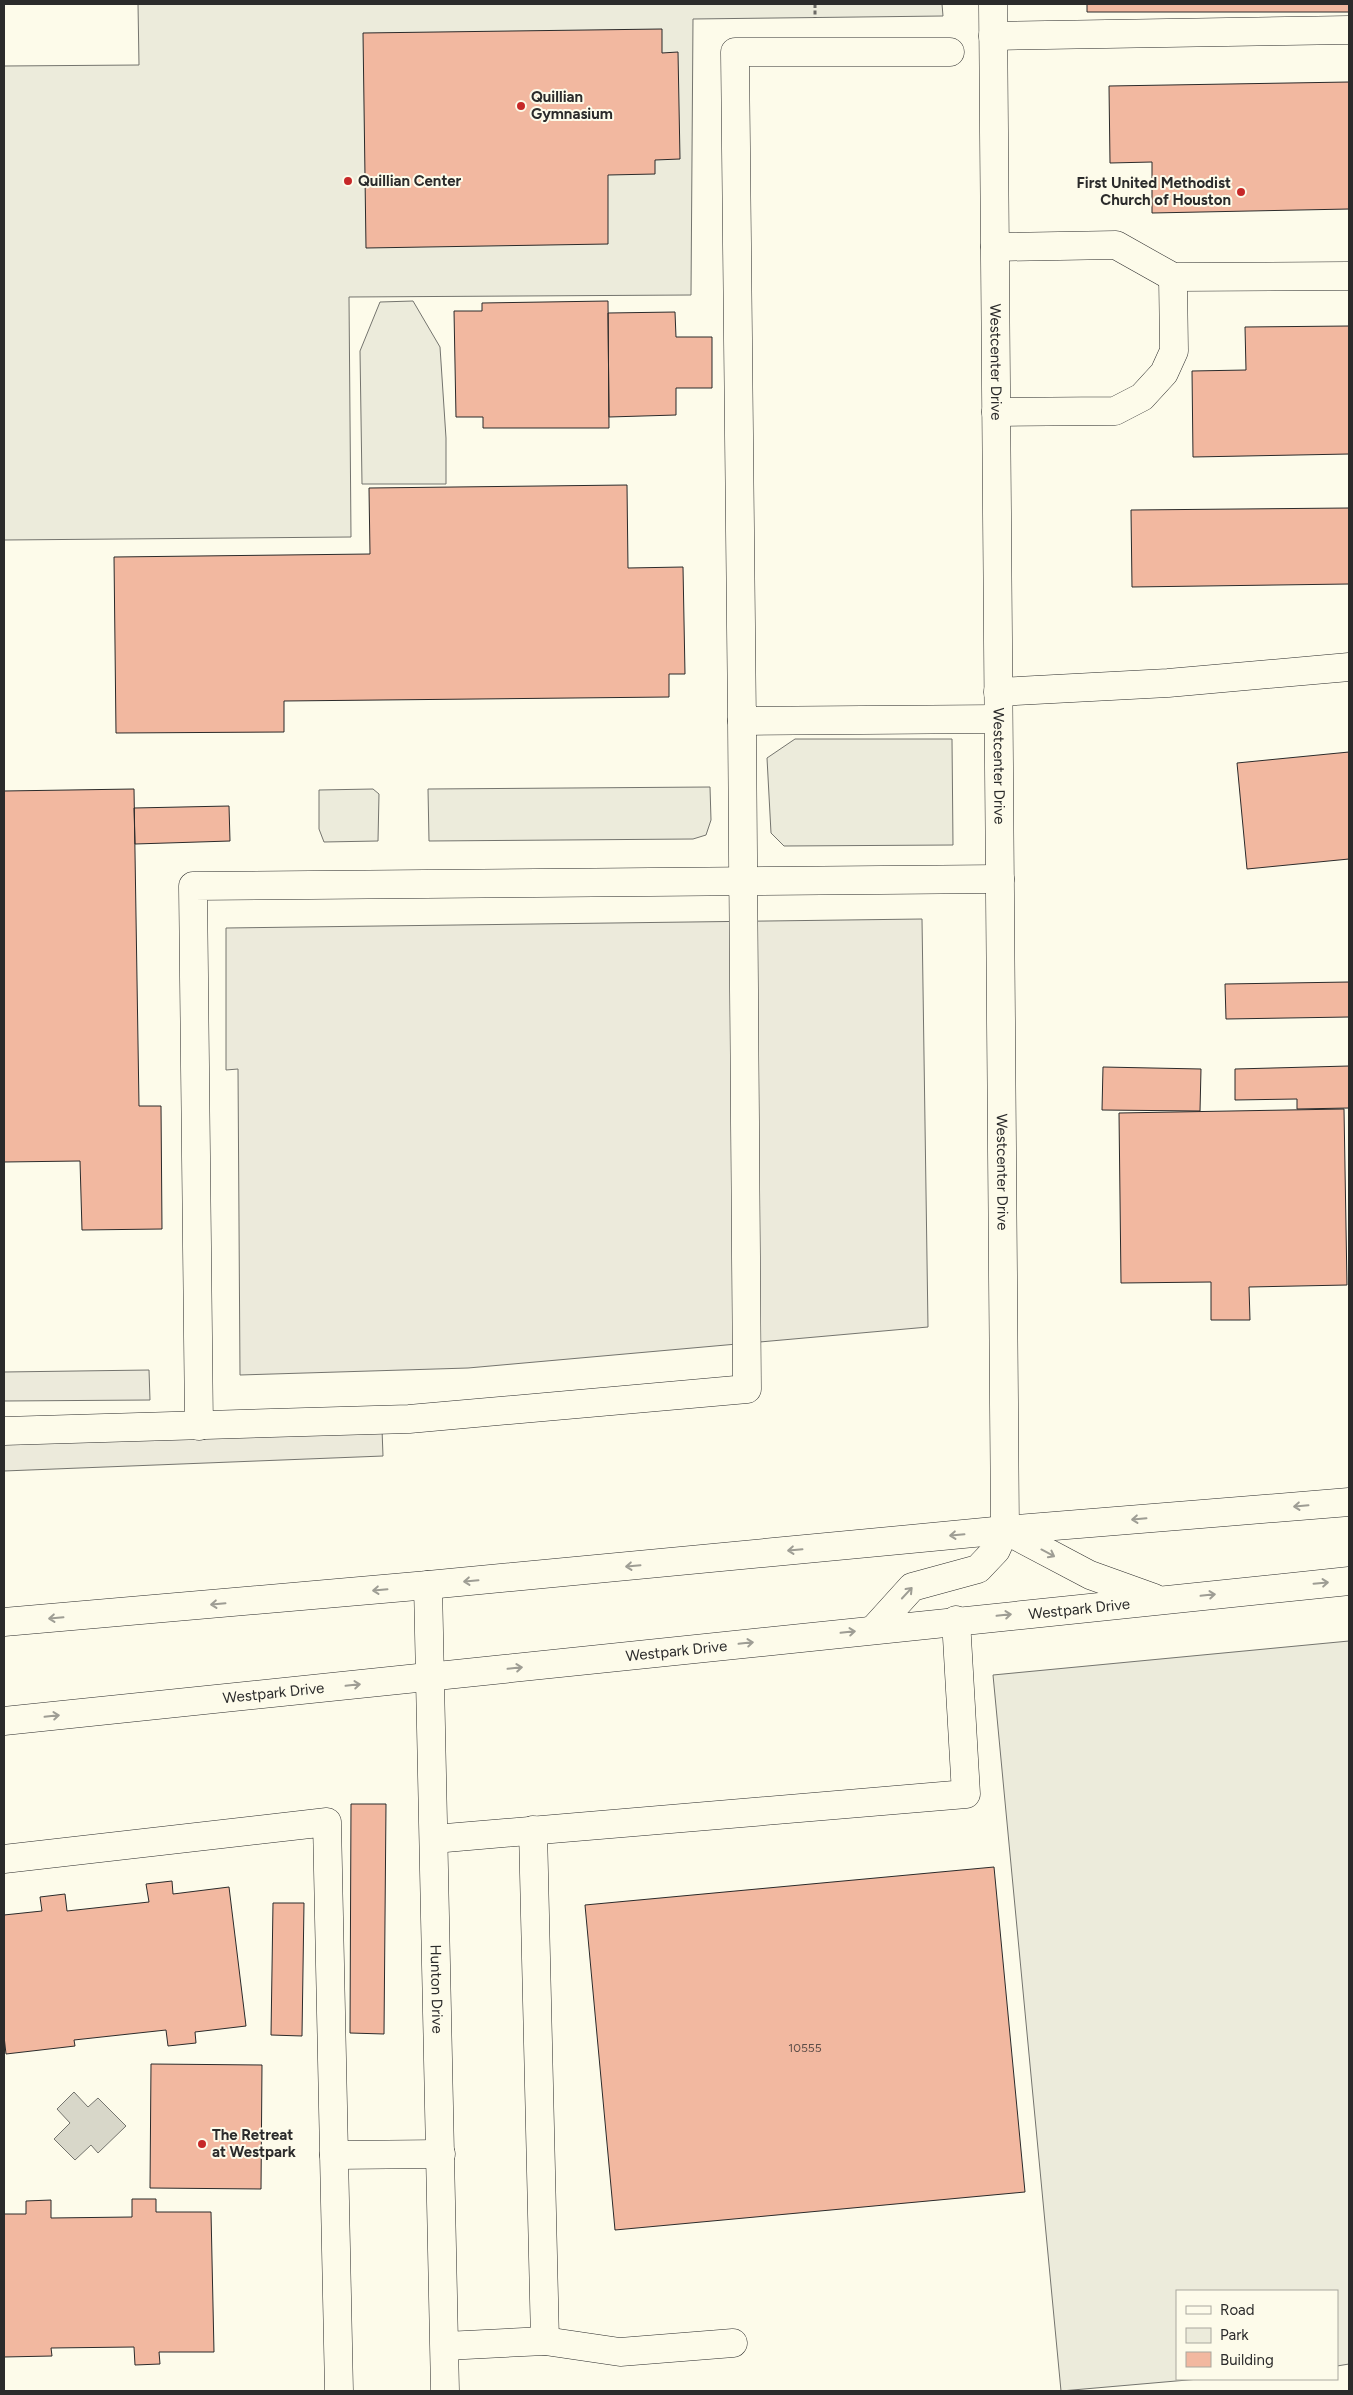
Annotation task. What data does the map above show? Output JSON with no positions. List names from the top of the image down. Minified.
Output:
{"streets":{"main road":["Westcenter Drive","Westpark Drive","Hunton Drive"]},"crossings":[["Westpark Drive","Hunton Drive"]],"places":["Quillian Gymnasium","Quillian Center","First United Methodist Church of Houston","The Retreat at Westpark"],"house_numbers":["10555"],"legend":["Road","Park","Building"]}
